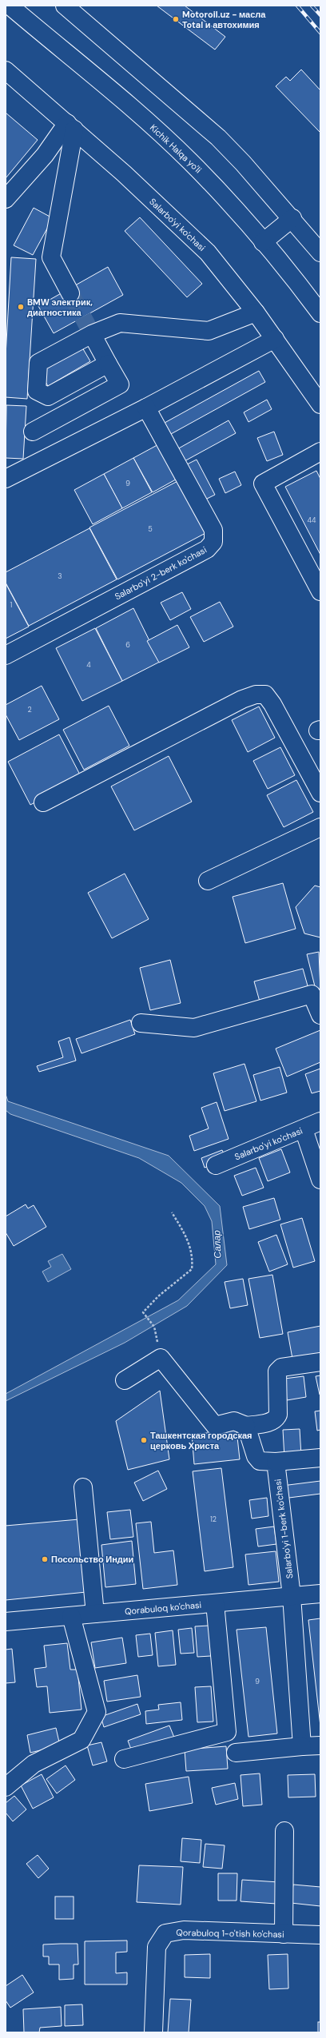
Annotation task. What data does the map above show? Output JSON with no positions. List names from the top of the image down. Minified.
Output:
{"streets":{"main road":["Kichik Halqa yo'li","Salarbo'yi ko'chasi","Salarbo'yi 2-berk ko'chasi","Salarbo'yi 1-berk ko'chasi","Qorabuloq ko'chasi","Qorabuloq 1-o'tish ko'chasi"]},"crossings":[["Salarbo'yi 1-berk ko'chasi","Qorabuloq ko'chasi"]],"water":["Салар"],"places":["Motoroil.uz - масла Total и автохимия","BMW электрик, диагностика","Ташкентская городская церковь Христа","Посольство Индии"],"house_numbers":["9","44","5","3","1","6","4","2","12","9"]}
